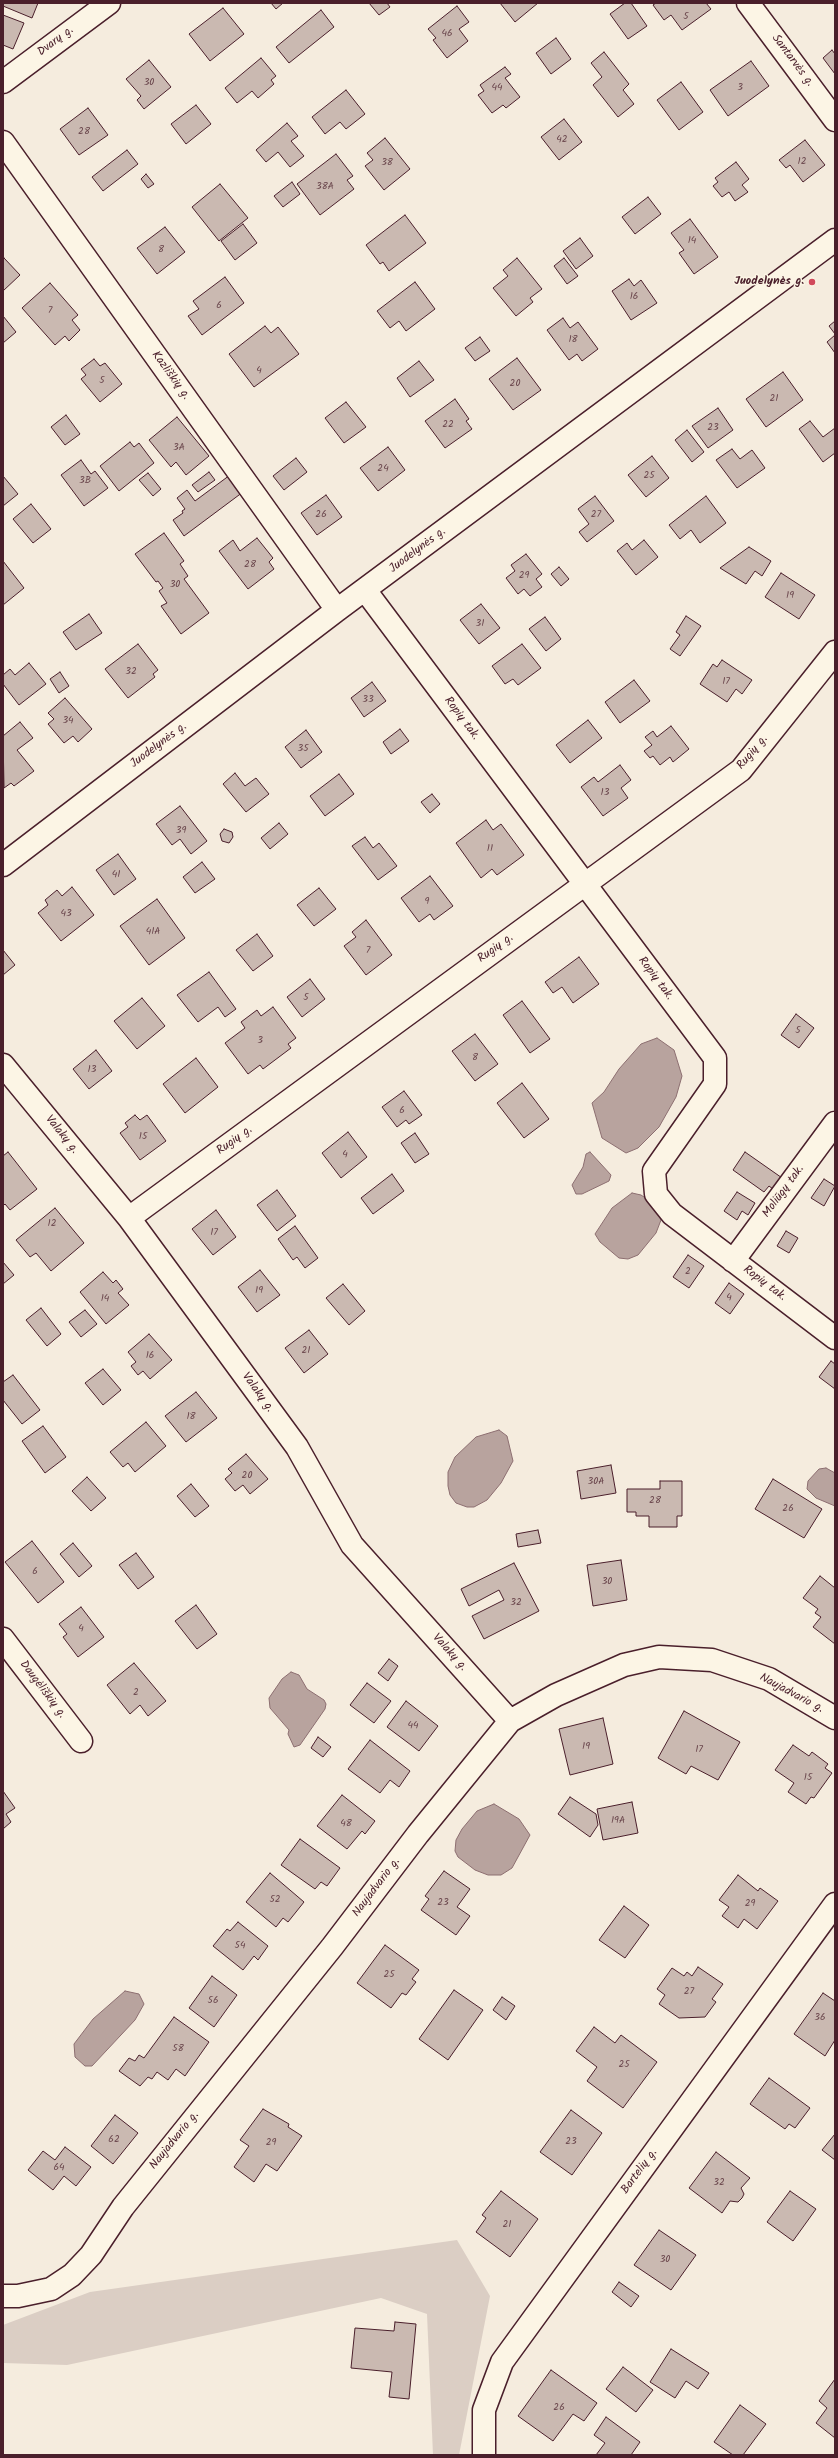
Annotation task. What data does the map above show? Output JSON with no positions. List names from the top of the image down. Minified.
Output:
{"streets":{"street":["Dvarų g.","Santarvės g.","Kazliškių g.","Juodelynės g.","Ropių tak.","Rugių g.","Valakų g.","Moliūgų tak.","Daugėliškių g.","Naujadvario g.","Bartelių g."]},"crossings":[["Kazliškių g.","Juodelynės g."],["Juodelynės g.","Ropių tak."],["Ropių tak.","Rugių g."],["Ropių tak.","Moliūgų tak."],["Rugių g.","Valakų g."],["Valakų g.","Naujadvario g."]],"places":["Juodelynės g."],"house_numbers":["5","46","30","44","3","28","42","12","38","38A","14","8","16","6","7","18","4","5","20","21","22","23","3A","24","25","3B","26","27","28","29","30","19","31","32","17","33","34","35","13","39","11","41","9","43","41A","7","5","5","3","8","13","6","15","4","12","17","2","19","4","14","21","16","18","20","30A","28","26","6","30","32","4","2","44","19","17","15","19A","48","52","23","29","54","25","27","56","36","58","25","62","23","29","64","32","21","30","26"]}
